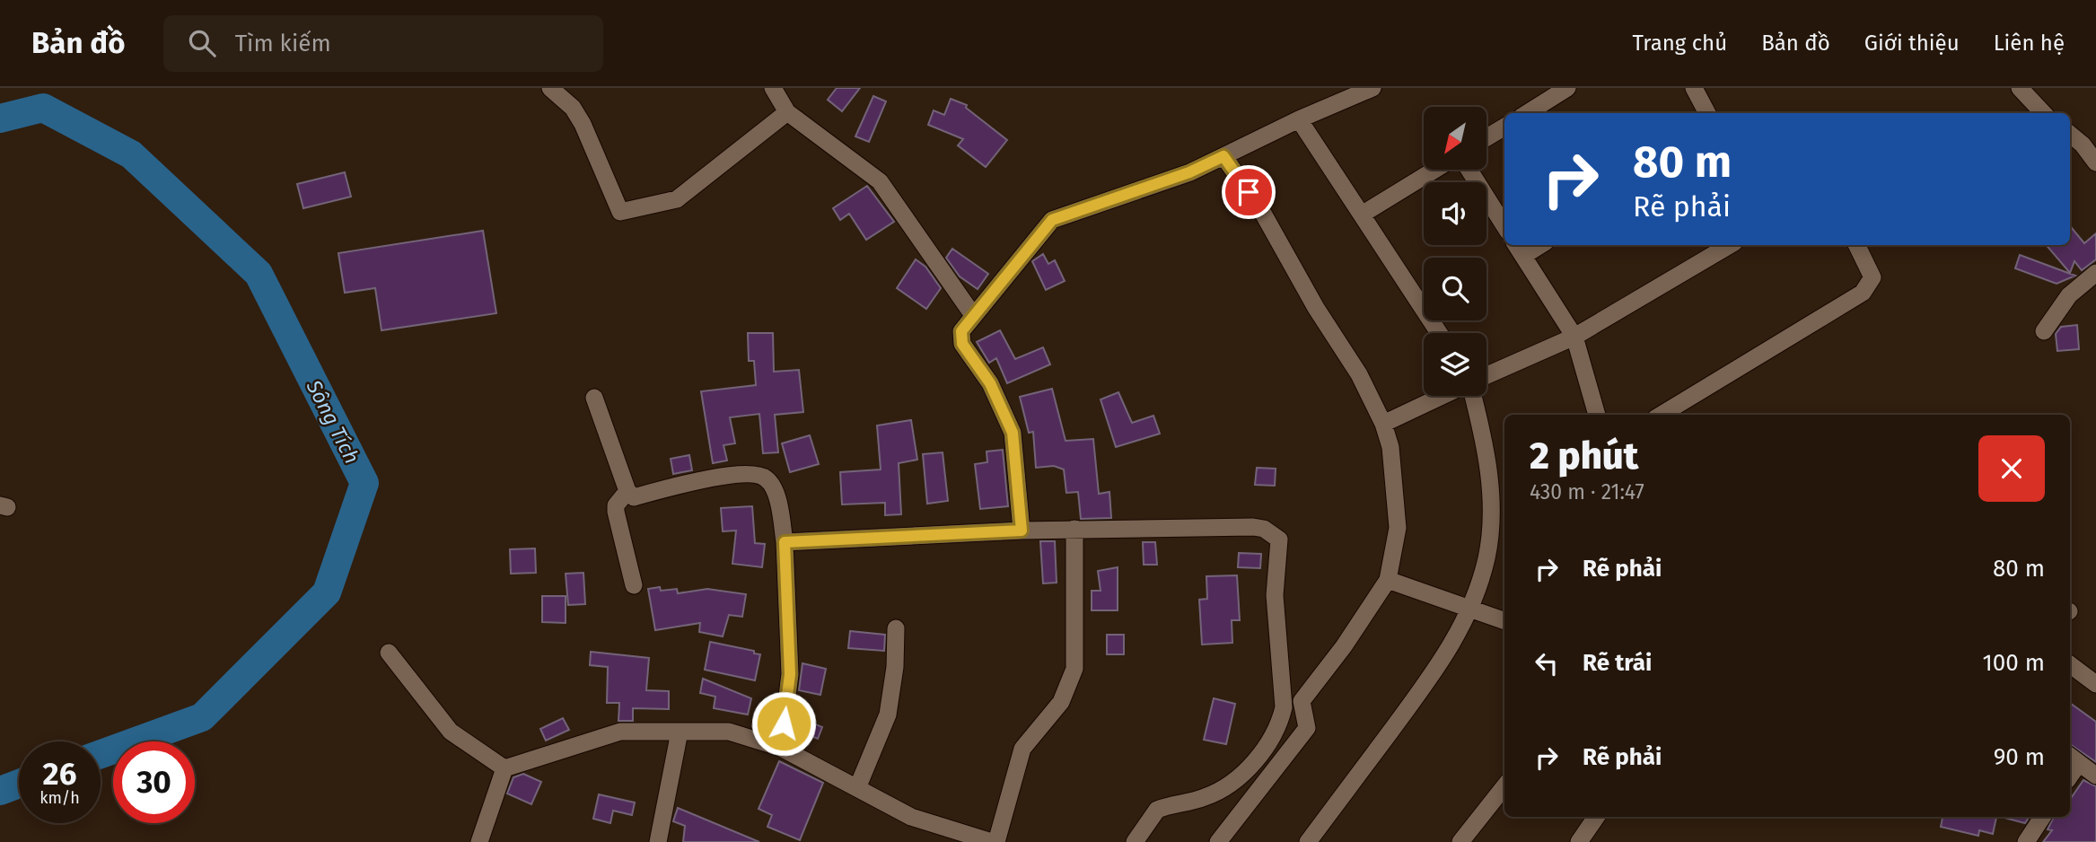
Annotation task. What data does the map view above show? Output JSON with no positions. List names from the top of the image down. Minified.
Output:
{"water":["Sông Tích"],"north":"bottom left","page":{"header":"Bản đồ","search":"Tìm kiếm","nav":["Trang chủ","Bản đồ","Giới thiệu","Liên hệ"],"turn":["80 m","Rẽ phải"],"heading":["2 phút","430 m · 21:47"],"list":[{"name":"Rẽ phải","value":"80 m"},{"name":"Rẽ trái","value":"100 m"},{"name":"Rẽ phải","value":"90 m"}],"speed":"26 km/h","limit":"30"}}
